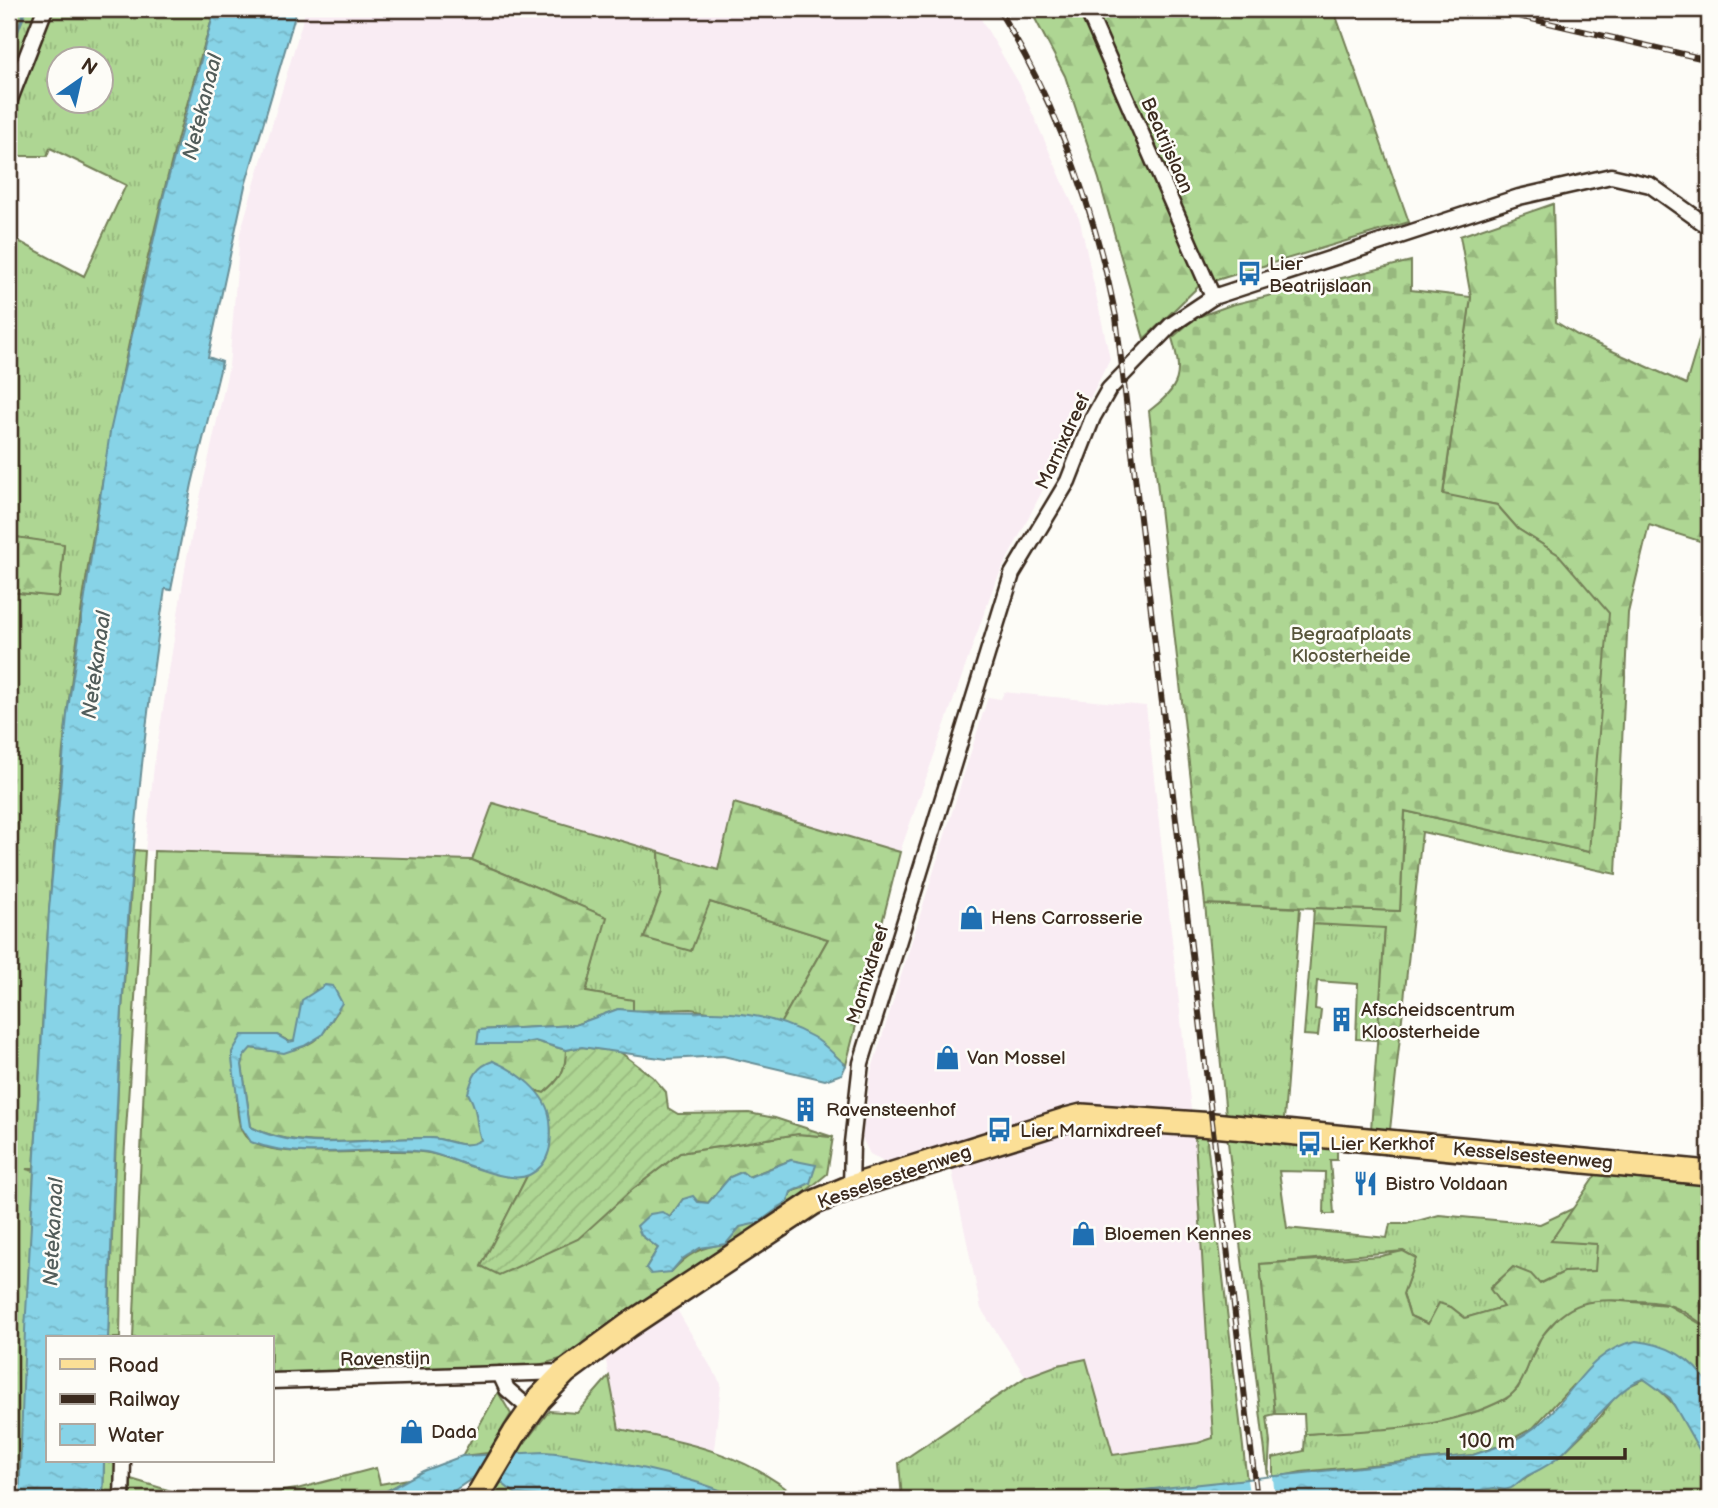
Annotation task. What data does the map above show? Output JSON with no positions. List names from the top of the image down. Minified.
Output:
{"streets":{"main road":["Kesselsesteenweg"],"street":["Beatrijslaan","Marnixdreef","Ravenstijn"]},"crossings":[["Beatrijslaan","Marnixdreef"],["Marnixdreef","Kesselsesteenweg"],["Kesselsesteenweg","Ravenstijn"]],"water":["Netekanaal"],"parks":["Begraafplaats Kloosterheide"],"places":{"bus stop":["Lier Beatrijslaan","Lier Marnixdreef","Lier Kerkhof"],"shop":["Hens Carrosserie","Van Mossel","Bloemen Kennes","Dada"],"building":["Afscheidscentrum Kloosterheide","Ravensteenhof"],"restaurant":["Bistro Voldaan"]},"legend":["Road","Railway","Water"],"scale_bar":"100 m","north":"top right"}
